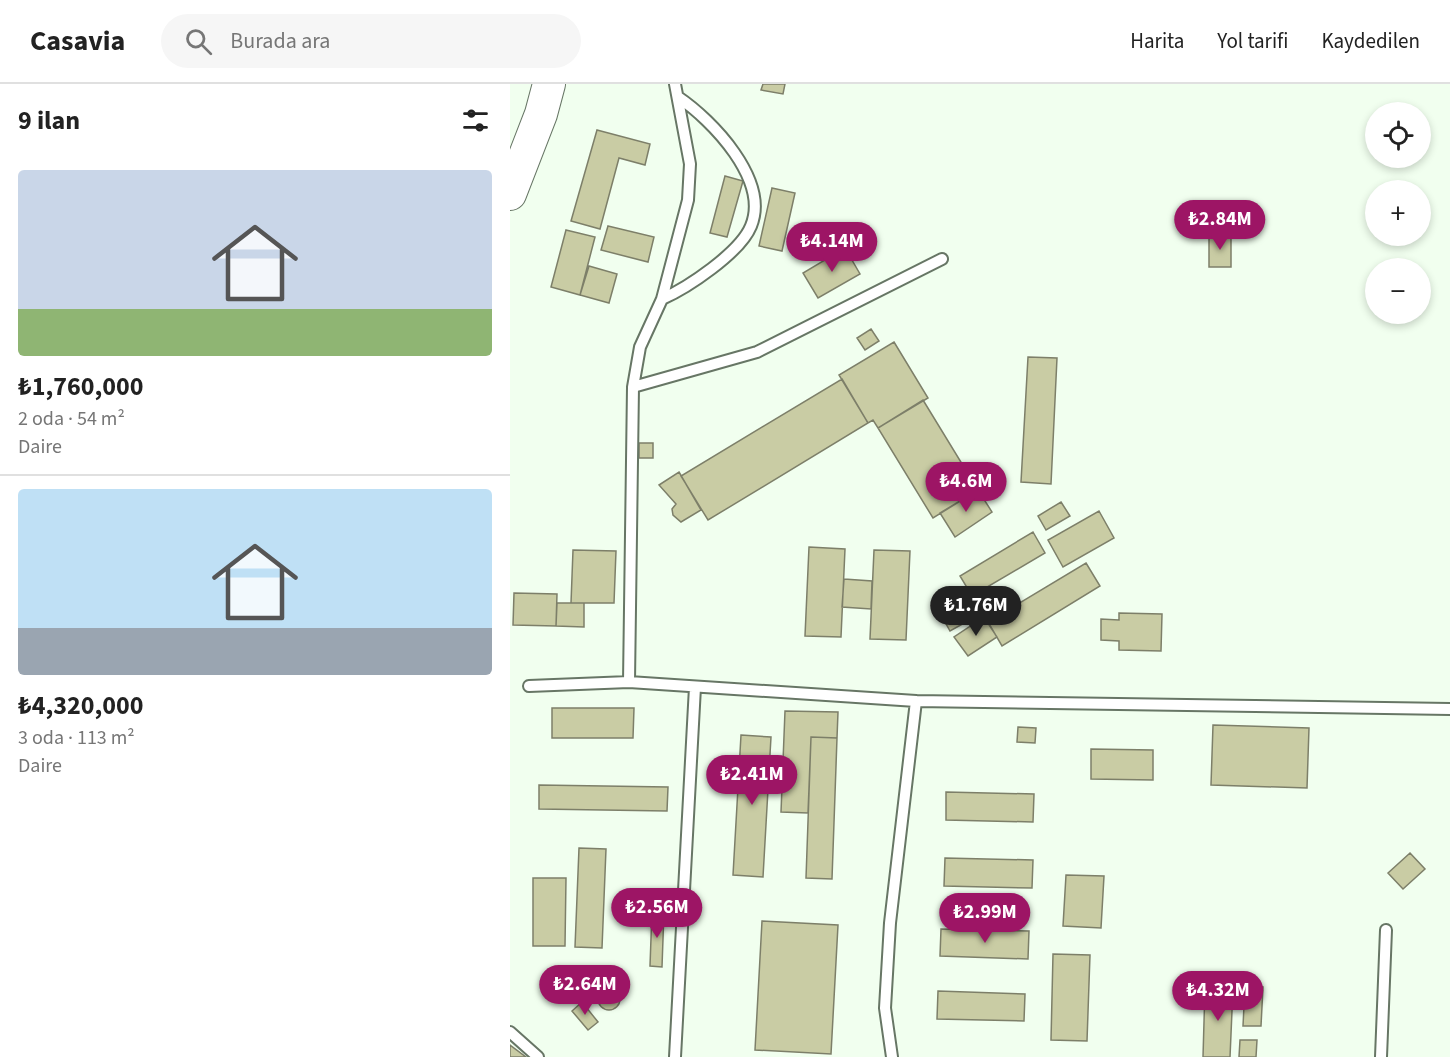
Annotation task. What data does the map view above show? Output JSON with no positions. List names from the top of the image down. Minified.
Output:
{"page":{"header":"Casavia","search":"Burada ara","nav":["Harita","Yol tarifi","Kaydedilen"],"heading":"9 ilan","map_buttons":["+","−"],"list":[{"name":"₺1,760,000","note":"2 oda · 54 m² · Daire"},{"name":"₺4,320,000","note":"3 oda · 113 m² · Daire"}],"price":["₺2.84M","₺4.14M","₺4.6M","₺1.76M","₺2.41M","₺2.56M","₺2.99M","₺2.64M","₺4.32M"]}}
